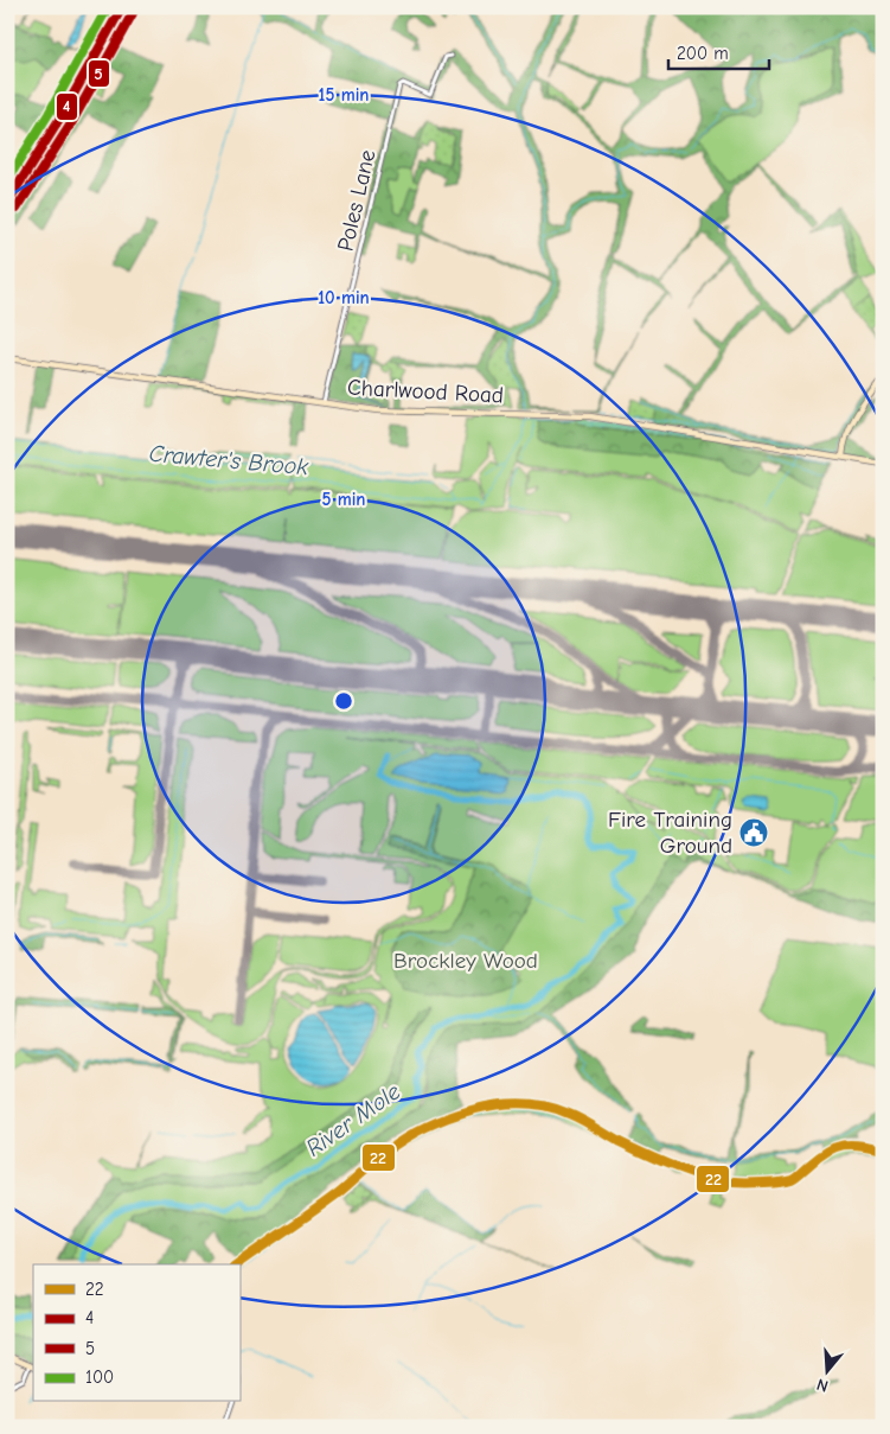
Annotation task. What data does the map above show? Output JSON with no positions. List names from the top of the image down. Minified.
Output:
{"streets":{"street":["Poles Lane","Charlwood Road"]},"crossings":[["Poles Lane","Charlwood Road"]],"water":["Crawter's Brook","River Mole"],"parks":["Brockley Wood"],"places":{"public building":["Fire Training Ground"]},"lines":["transit line 4","transit line 100","transit line 5","transit line 22"],"legend":["22","4","5","100"],"scale_bar":"200 m","north":"bottom","rings":["15 min","10 min","5 min"]}
